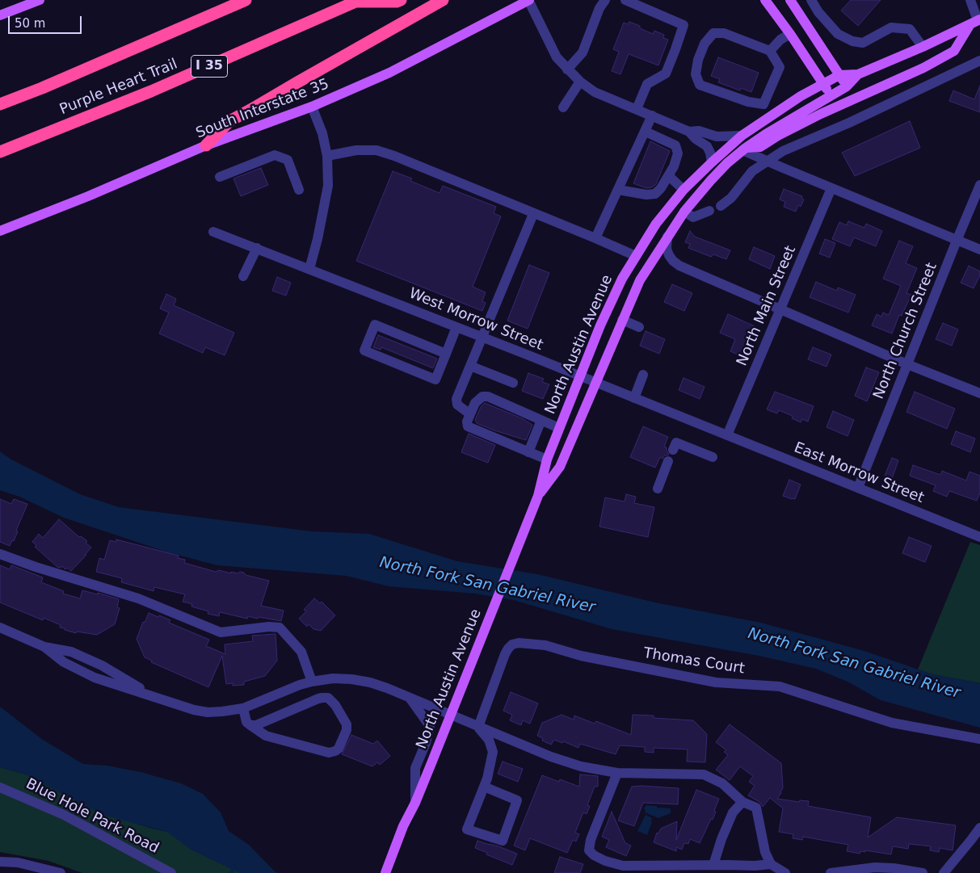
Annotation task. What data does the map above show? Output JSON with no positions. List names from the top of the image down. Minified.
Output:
{"streets":{"highway":["I 35","Purple Heart Trail"],"main road":["South Interstate 35","North Austin Avenue"],"street":["North Main Street","West Morrow Street","North Church Street","East Morrow Street","Thomas Court","Blue Hole Park Road"]},"crossings":[["North Main Street","West Morrow Street"],["North Main Street","East Morrow Street"],["West Morrow Street","North Austin Avenue"],["West Morrow Street","East Morrow Street"],["North Church Street","East Morrow Street"]],"water":["North Fork San Gabriel River"],"scale_bar":"50 m"}
